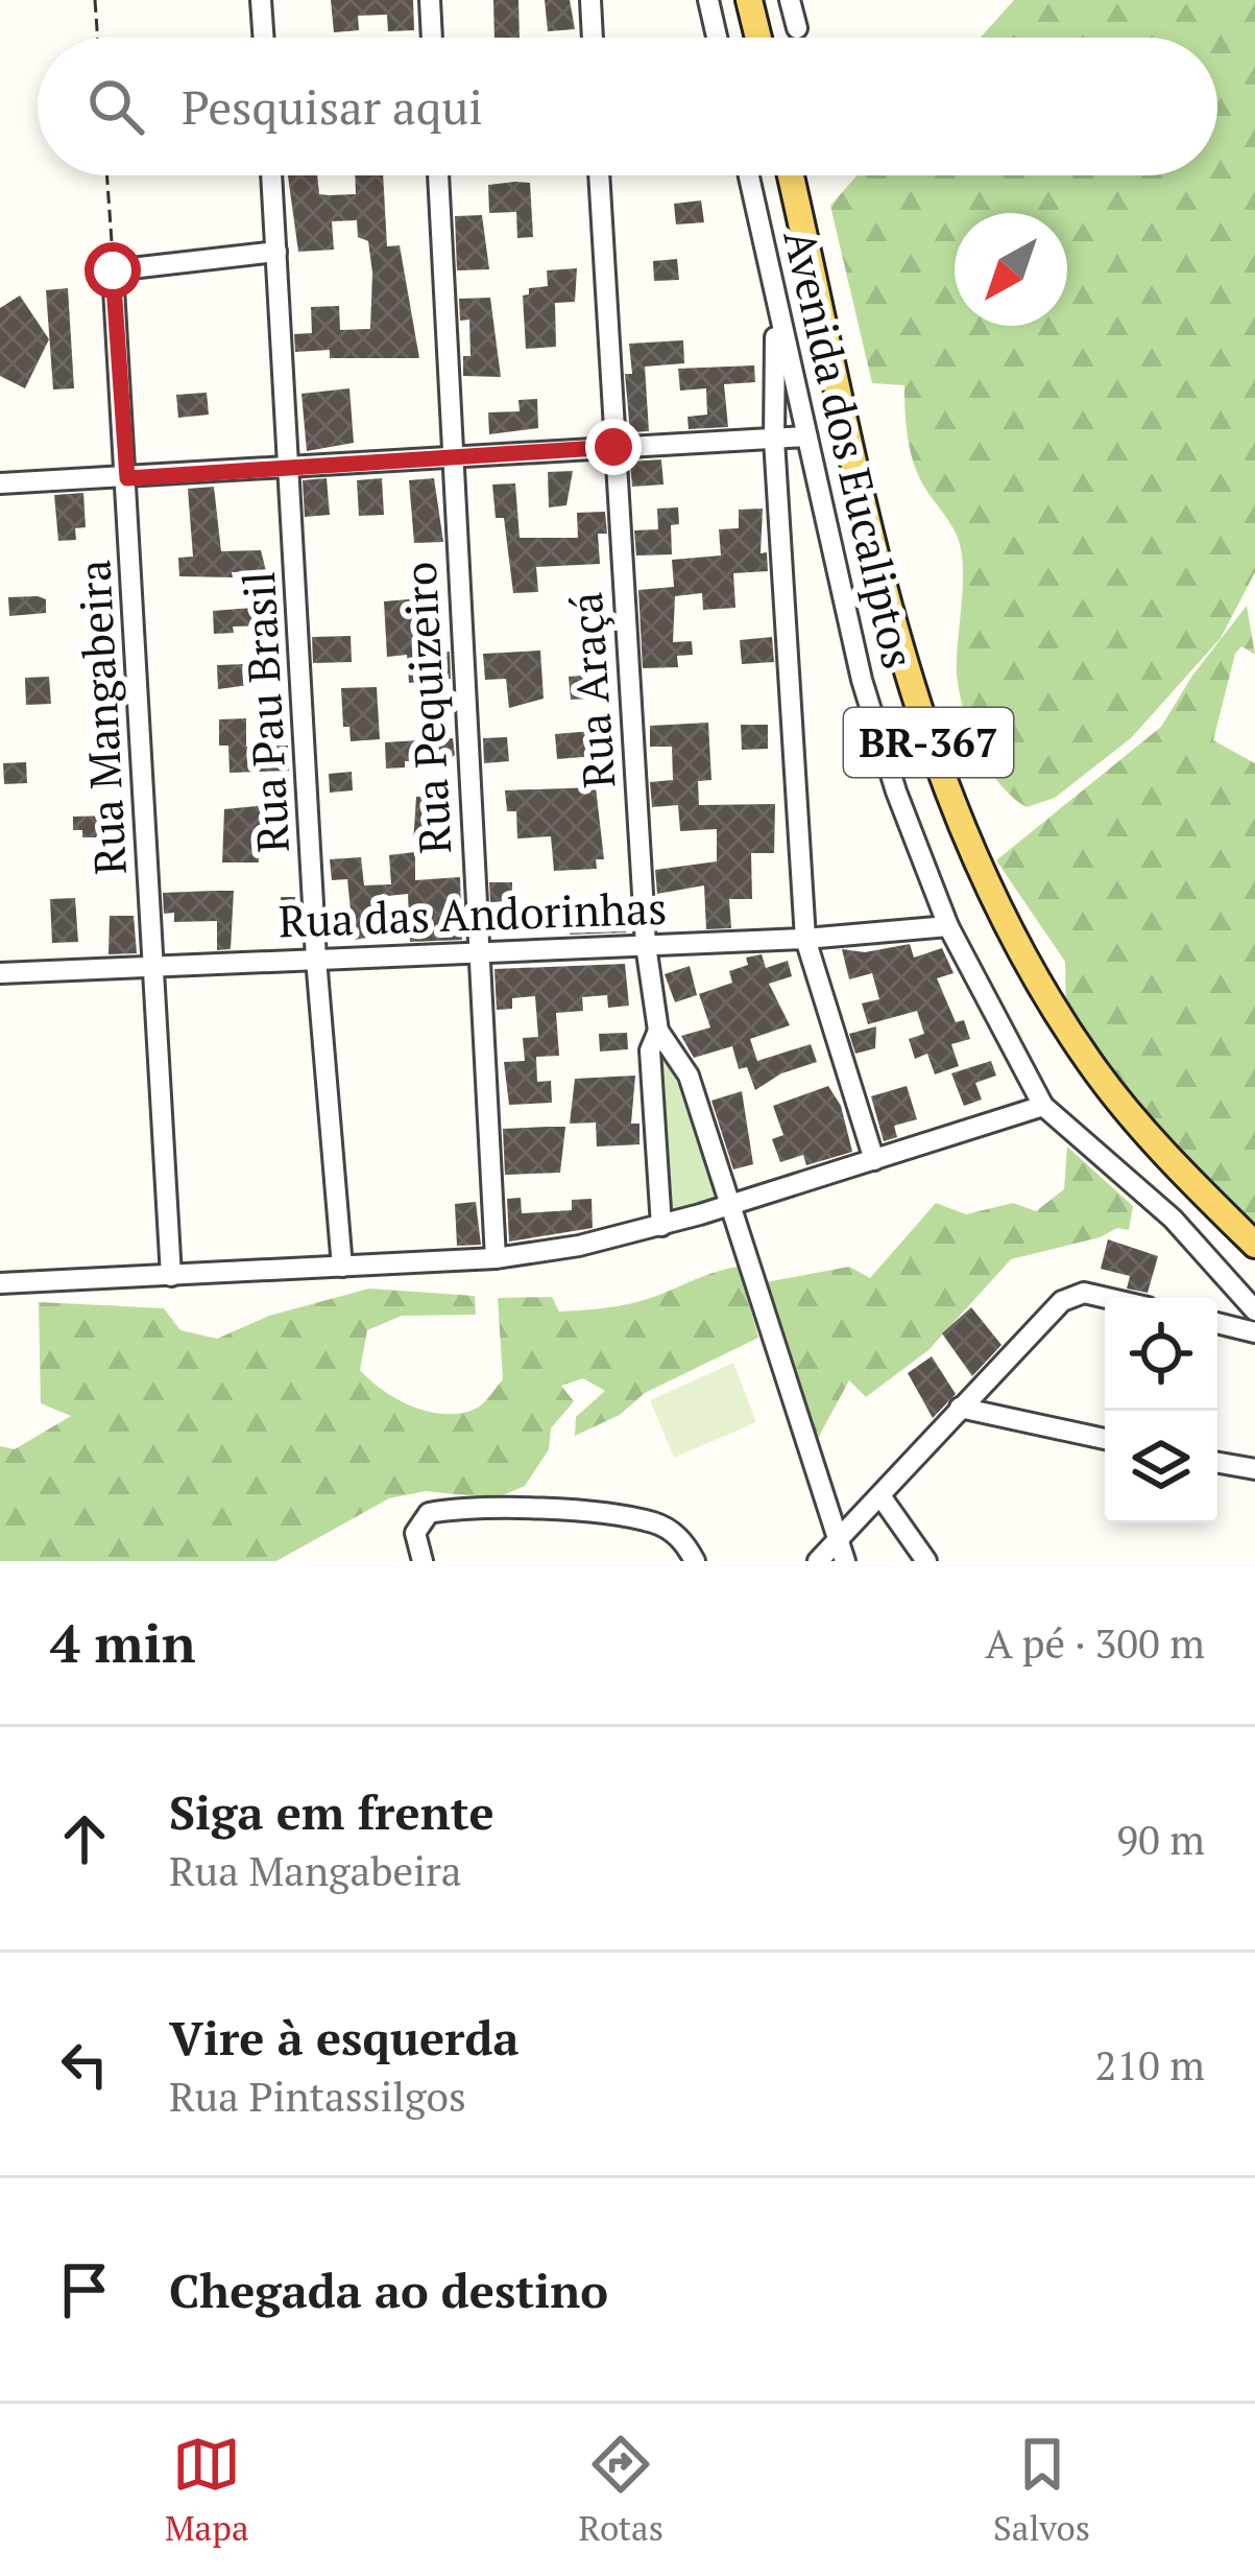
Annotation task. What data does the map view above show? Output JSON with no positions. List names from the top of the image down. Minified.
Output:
{"streets":{"main road":["BR-367"],"street":["Avenida dos Eucaliptos","Rua Araçá","Rua Pequizeiro","Rua Pau Brasil","Rua Mangabeira","Rua das Andorinhas"]},"crossings":[["Avenida dos Eucaliptos","Rua das Andorinhas"],["Rua Araçá","Rua das Andorinhas"],["Rua Pequizeiro","Rua das Andorinhas"],["Rua Pau Brasil","Rua das Andorinhas"],["Rua Mangabeira","Rua das Andorinhas"]],"north":"bottom left","page":{"search":"Pesquisar aqui","heading":["4 min","A pé · 300 m"],"list":[["Siga em frente","Rua Mangabeira","90 m"],["Vire à esquerda","Rua Pintassilgos","210 m"],"Chegada ao destino"],"nav":["Mapa","Rotas","Salvos"]}}
